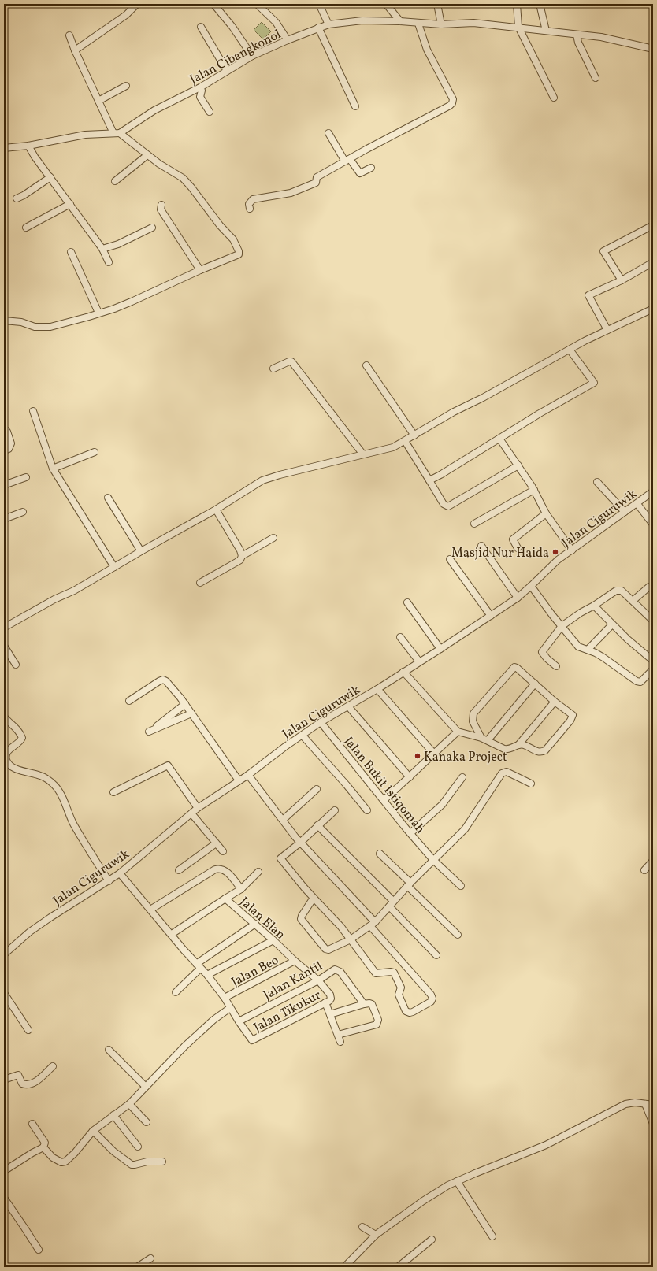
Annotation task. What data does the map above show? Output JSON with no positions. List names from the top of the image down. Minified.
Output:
{"streets":{"street":["Jalan Cibangkonol","Jalan Ciguruwik","Jalan Bukit Istiqomah","Jalan Elan","Jalan Beo","Jalan Kantil","Jalan Tikukur"]},"crossings":[["Jalan Ciguruwik","Jalan Bukit Istiqomah"],["Jalan Elan","Jalan Beo"],["Jalan Elan","Jalan Kantil"],["Jalan Elan","Jalan Tikukur"],["Jalan Kantil","Jalan Tikukur"]],"places":["Masjid Nur Haida","Kanaka Project"]}
